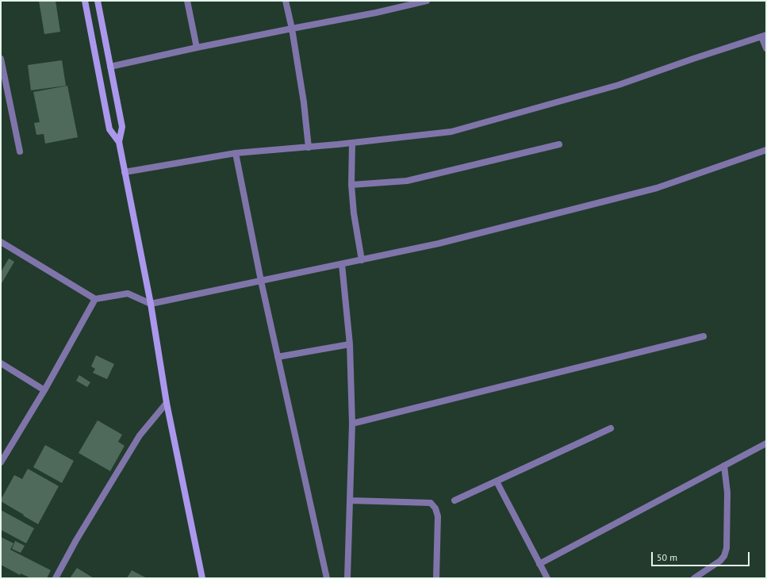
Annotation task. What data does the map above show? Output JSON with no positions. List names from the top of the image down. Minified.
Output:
{"scale_bar":"50 m"}
